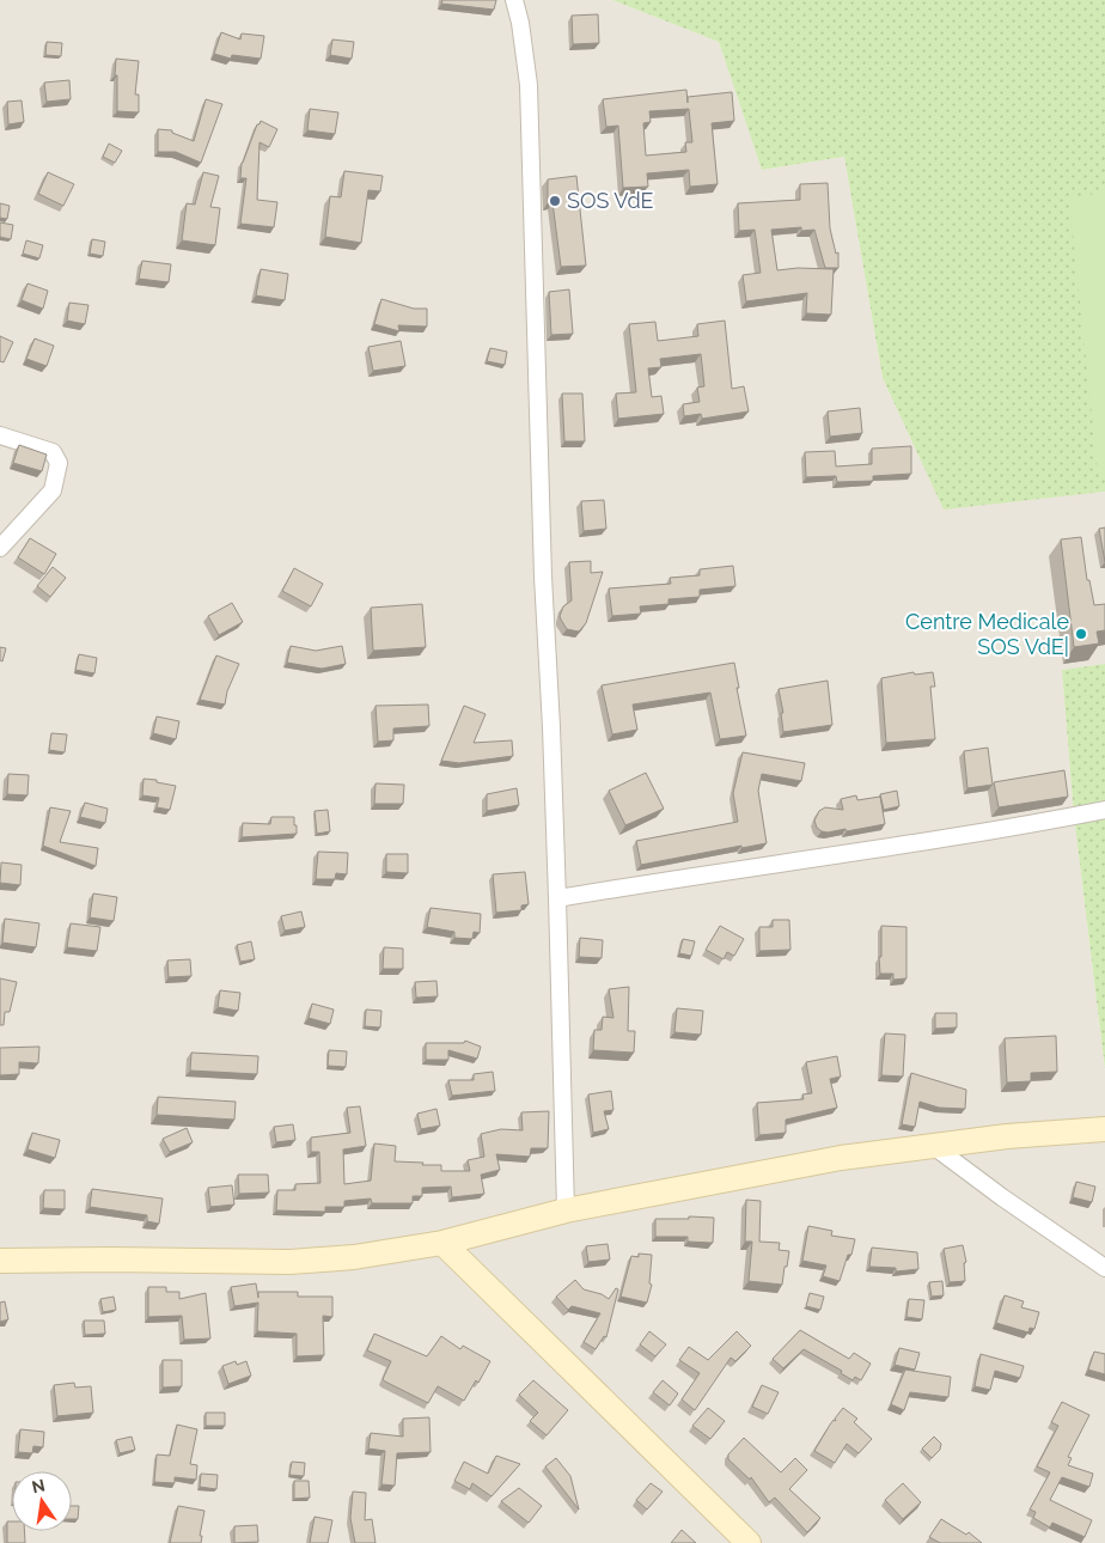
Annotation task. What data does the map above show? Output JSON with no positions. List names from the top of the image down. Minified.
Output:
{"places":["SOS VdE","Centre Medicale SOS VdE|"],"north":"top"}
